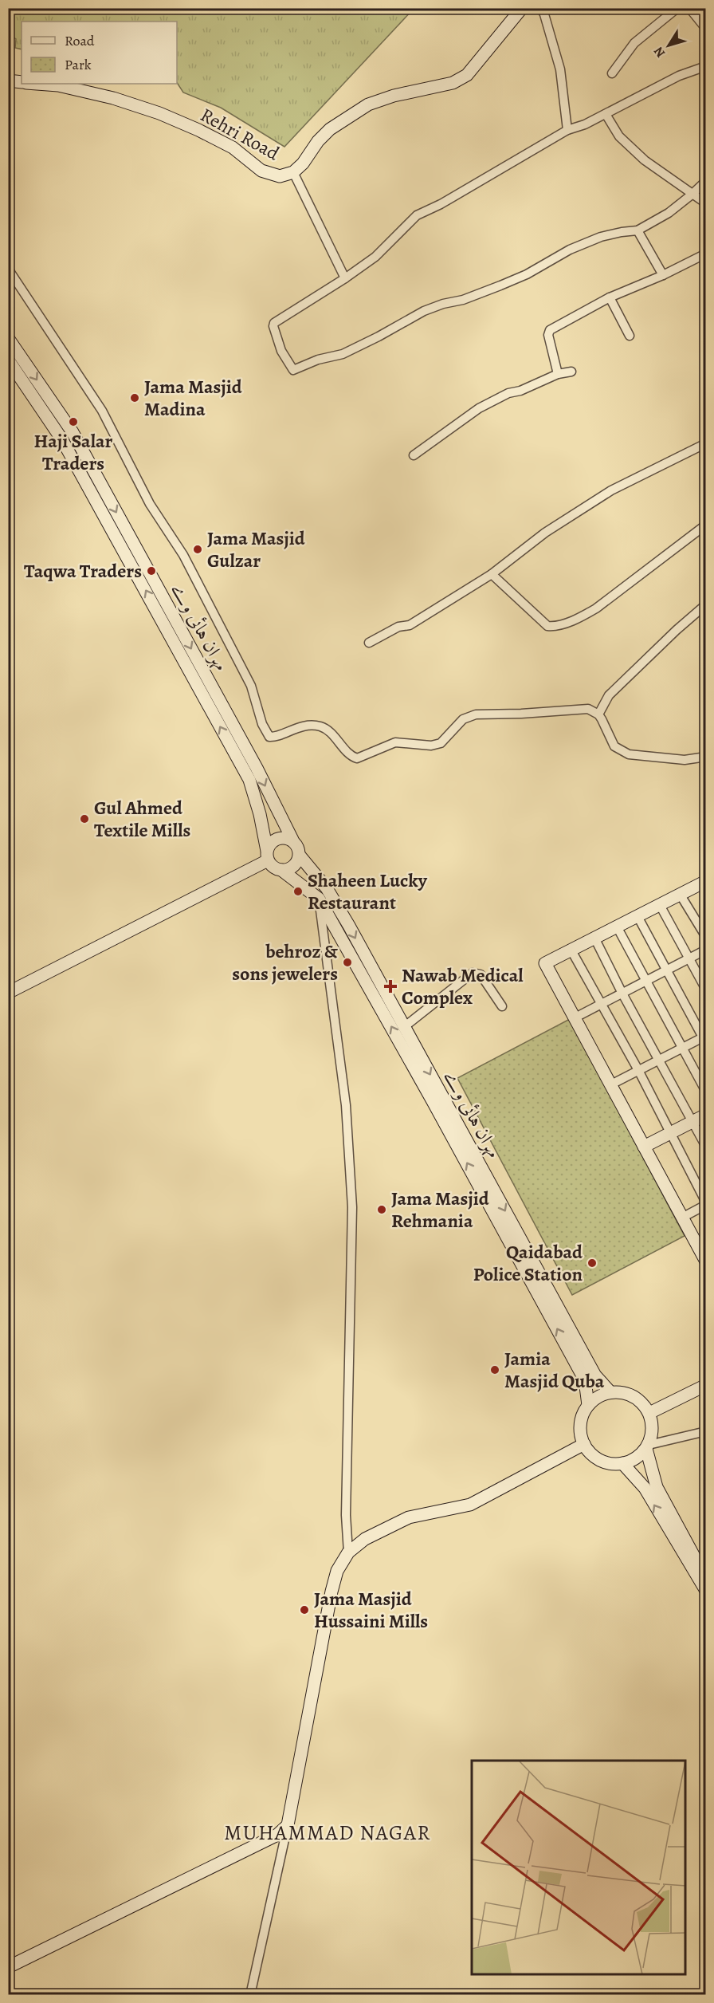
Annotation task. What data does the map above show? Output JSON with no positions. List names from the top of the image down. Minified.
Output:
{"streets":{"main road":["Rehri Road","مہران ہائی وے"]},"districts":["MUHAMMAD NAGAR"],"places":{"other":["Jama Masjid Madina","Haji Salar Traders","Jama Masjid Gulzar","Taqwa Traders","Gul Ahmed Textile Mills","Shaheen Lucky Restaurant","behroz & sons jewelers","Jama Masjid Rehmania","Qaidabad Police Station","Jamia Masjid Quba","Jama Masjid Hussaini Mills"],"health":["Nawab Medical Complex"]},"legend":["Road","Park"],"north":"bottom left"}
